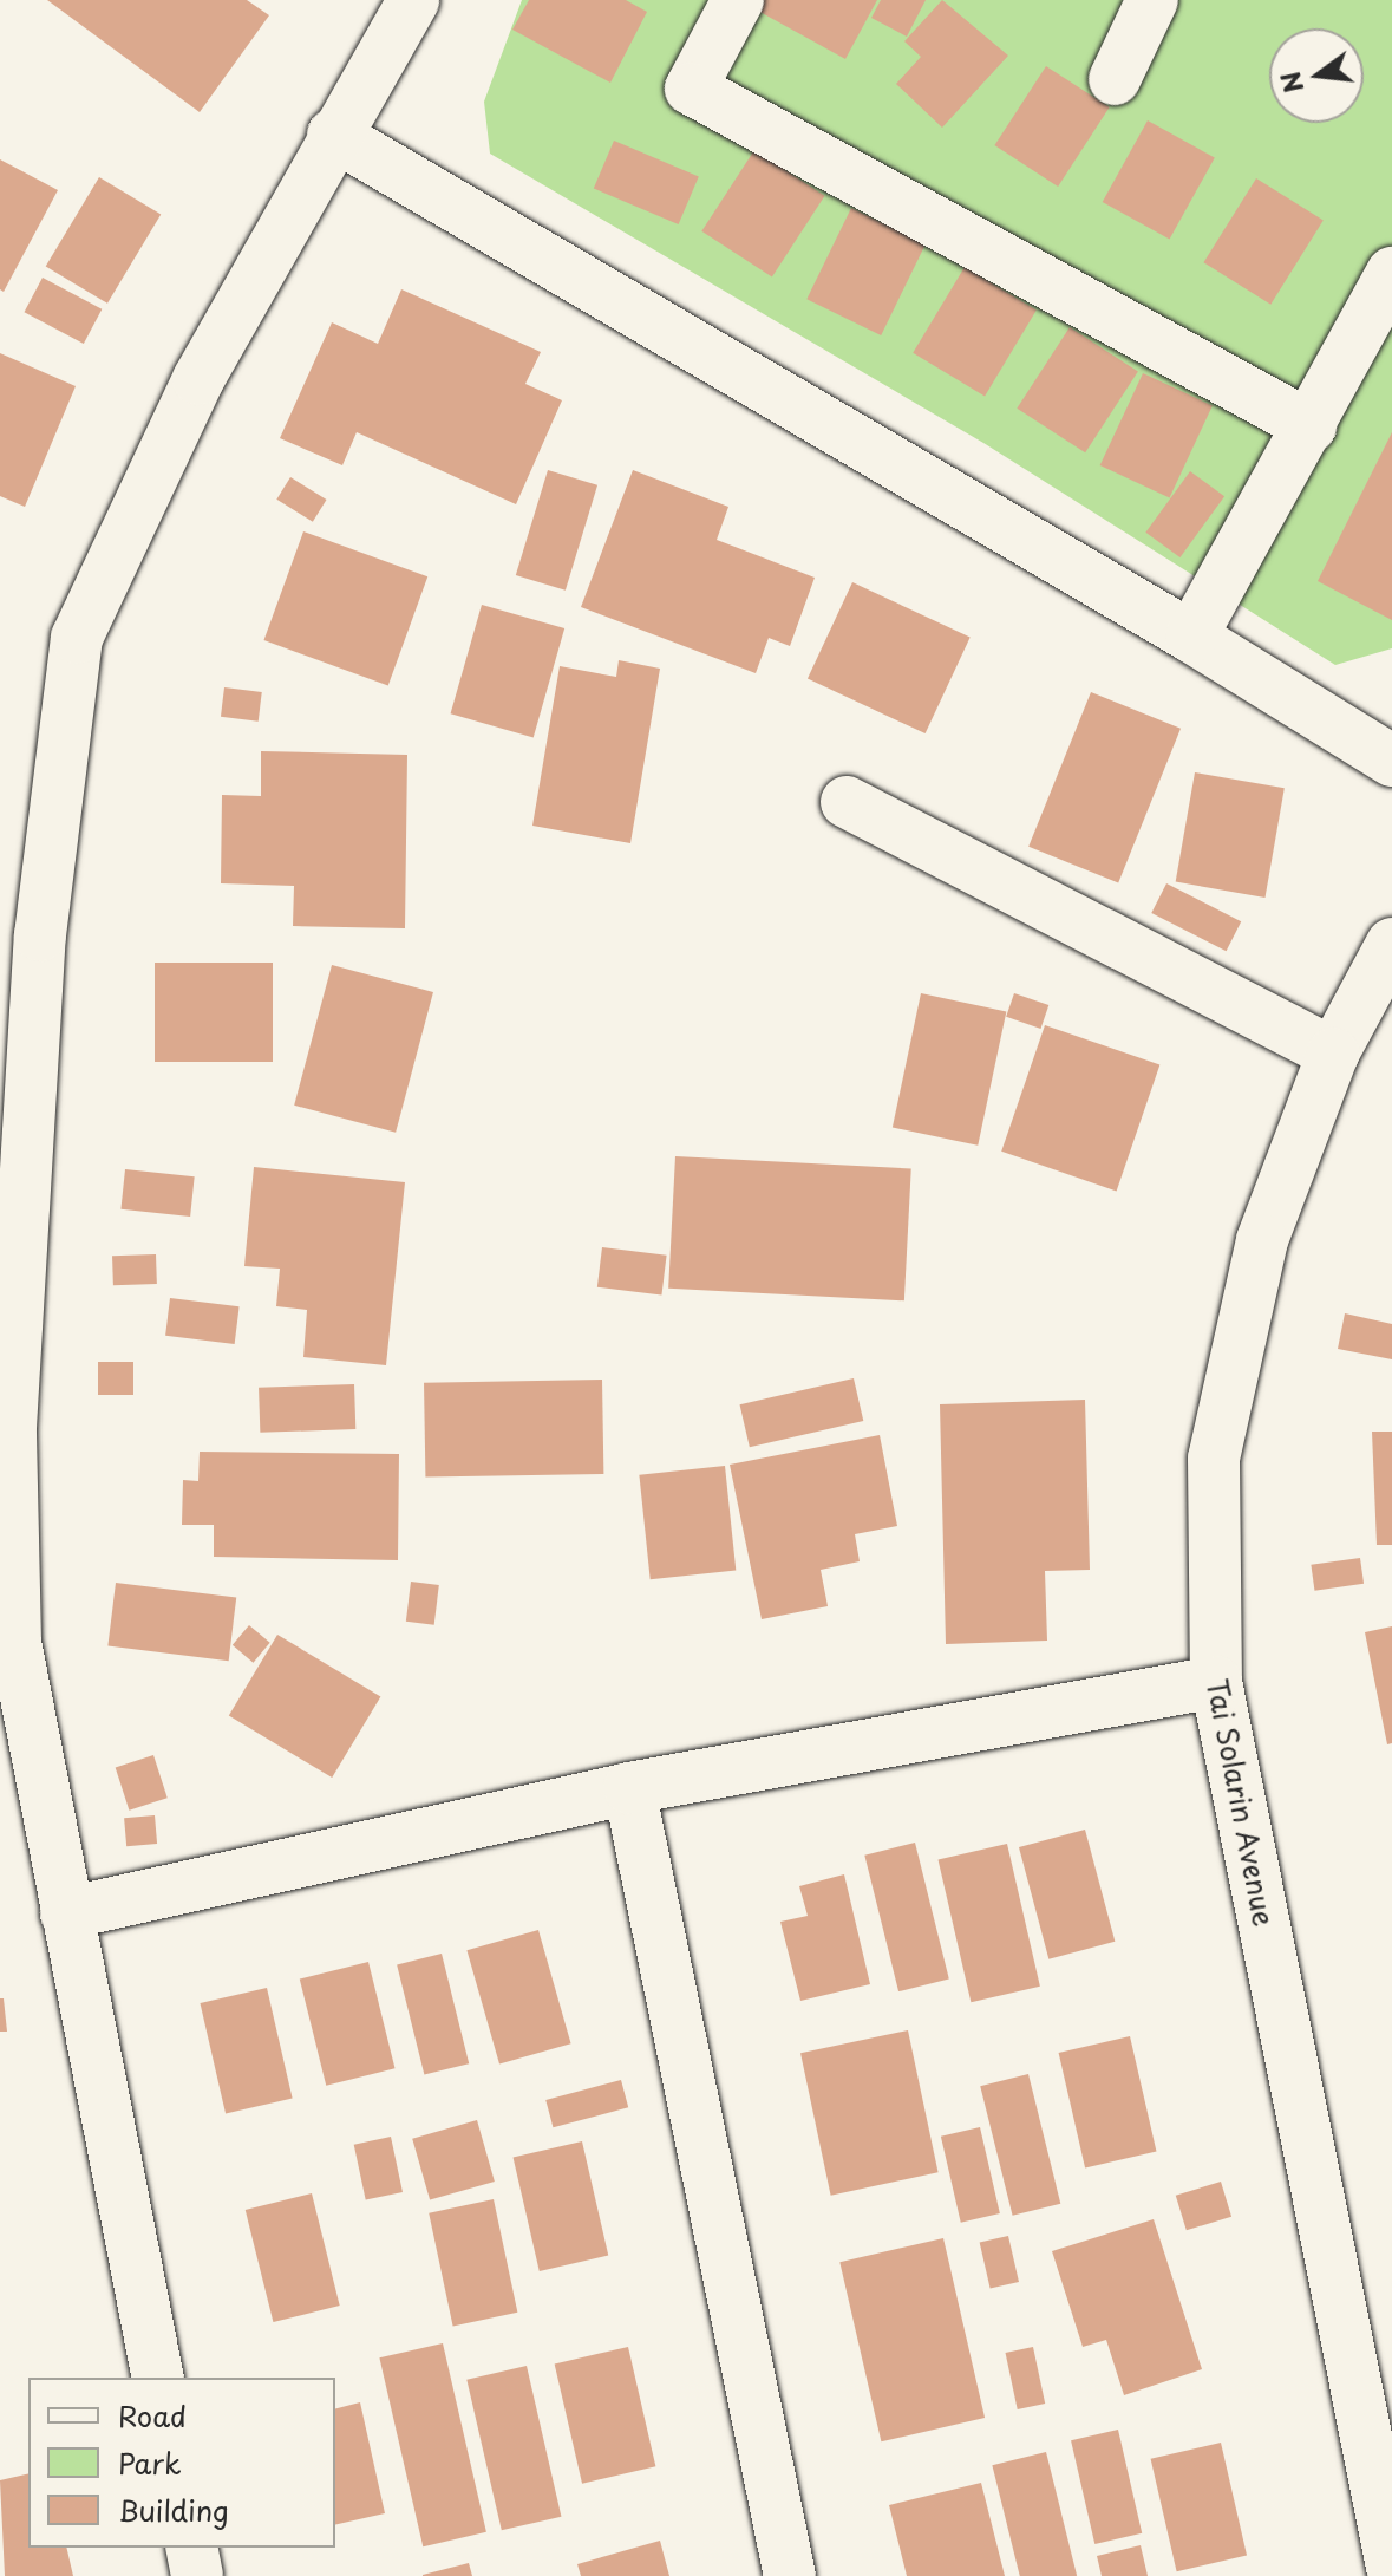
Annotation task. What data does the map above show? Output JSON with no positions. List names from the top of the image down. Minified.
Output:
{"streets":{"street":["Tai Solarin Avenue"]},"legend":["Road","Park","Building"],"north":"left"}
